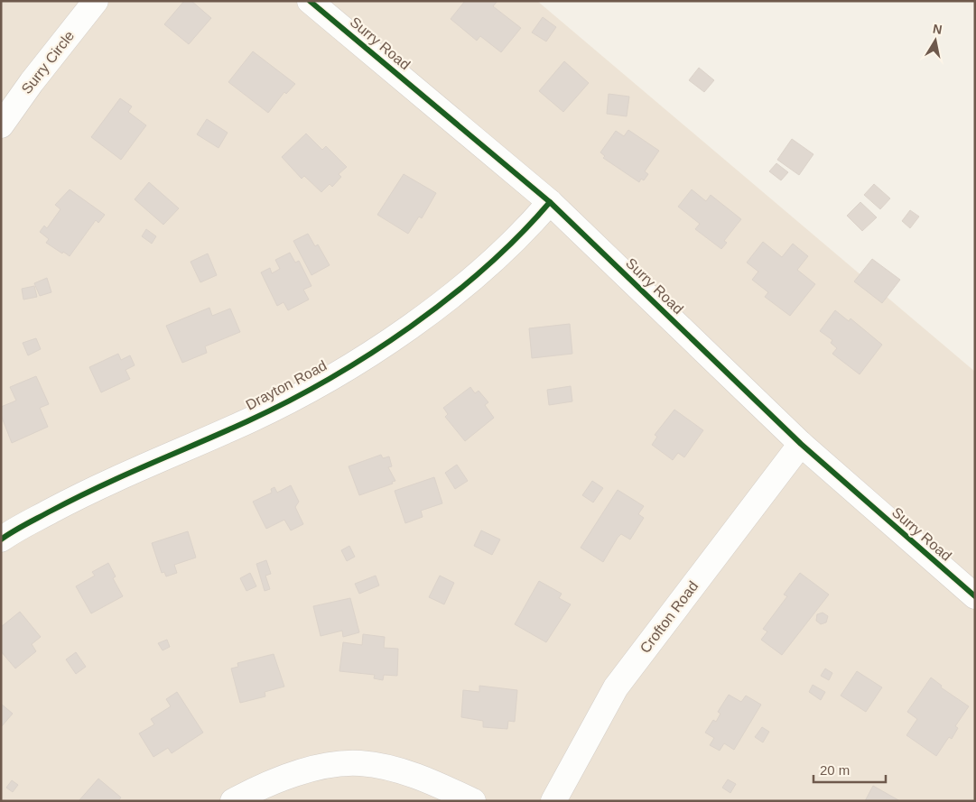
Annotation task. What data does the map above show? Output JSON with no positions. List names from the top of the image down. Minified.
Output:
{"streets":{"street":["Surry Road","Surry Circle","Drayton Road","Crofton Road"]},"crossings":[["Surry Road","Drayton Road"],["Surry Road","Crofton Road"]],"scale_bar":"20 m","north":"top"}
